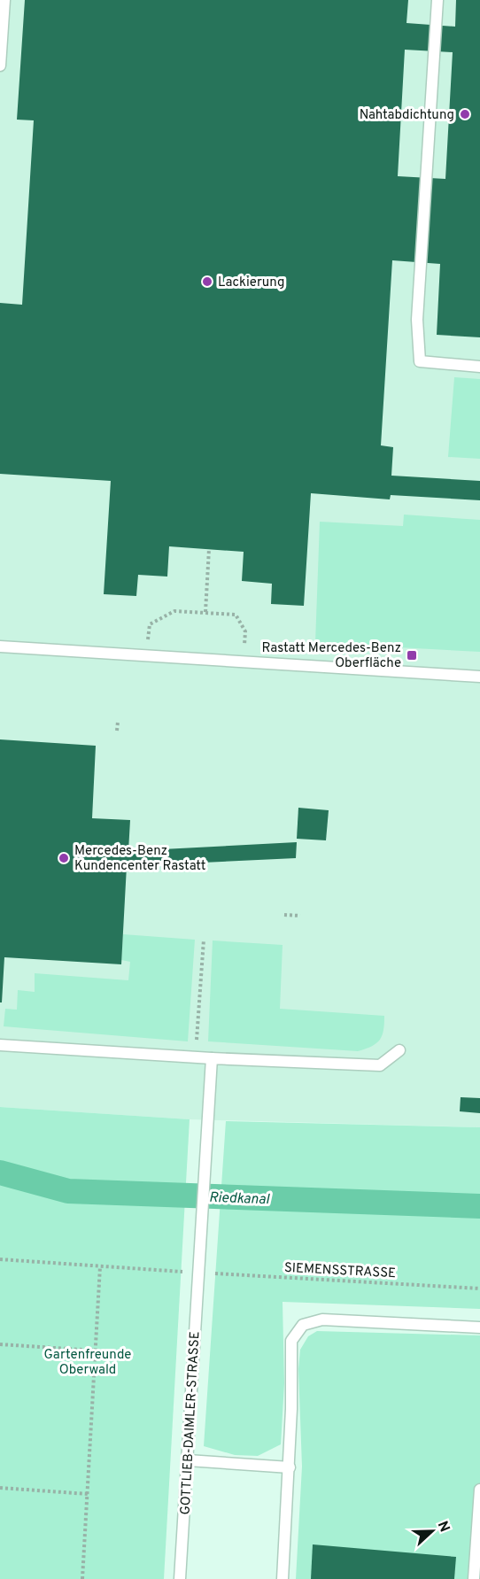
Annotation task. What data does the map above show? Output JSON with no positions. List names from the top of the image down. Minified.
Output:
{"streets":{"lane":["GOTTLIEB-DAIMLER-STRASSE"],"path":["SIEMENSSTRASSE"]},"crossings":[["SIEMENSSTRASSE","GOTTLIEB-DAIMLER-STRASSE"]],"water":["Riedkanal"],"parks":["Gartenfreunde Oberwald"],"places":{"other":["Nahtabdichtung","Lackierung","Mercedes-Benz Kundencenter Rastatt"],"transit":["Rastatt Mercedes-Benz Oberfläche"]},"north":"right"}
